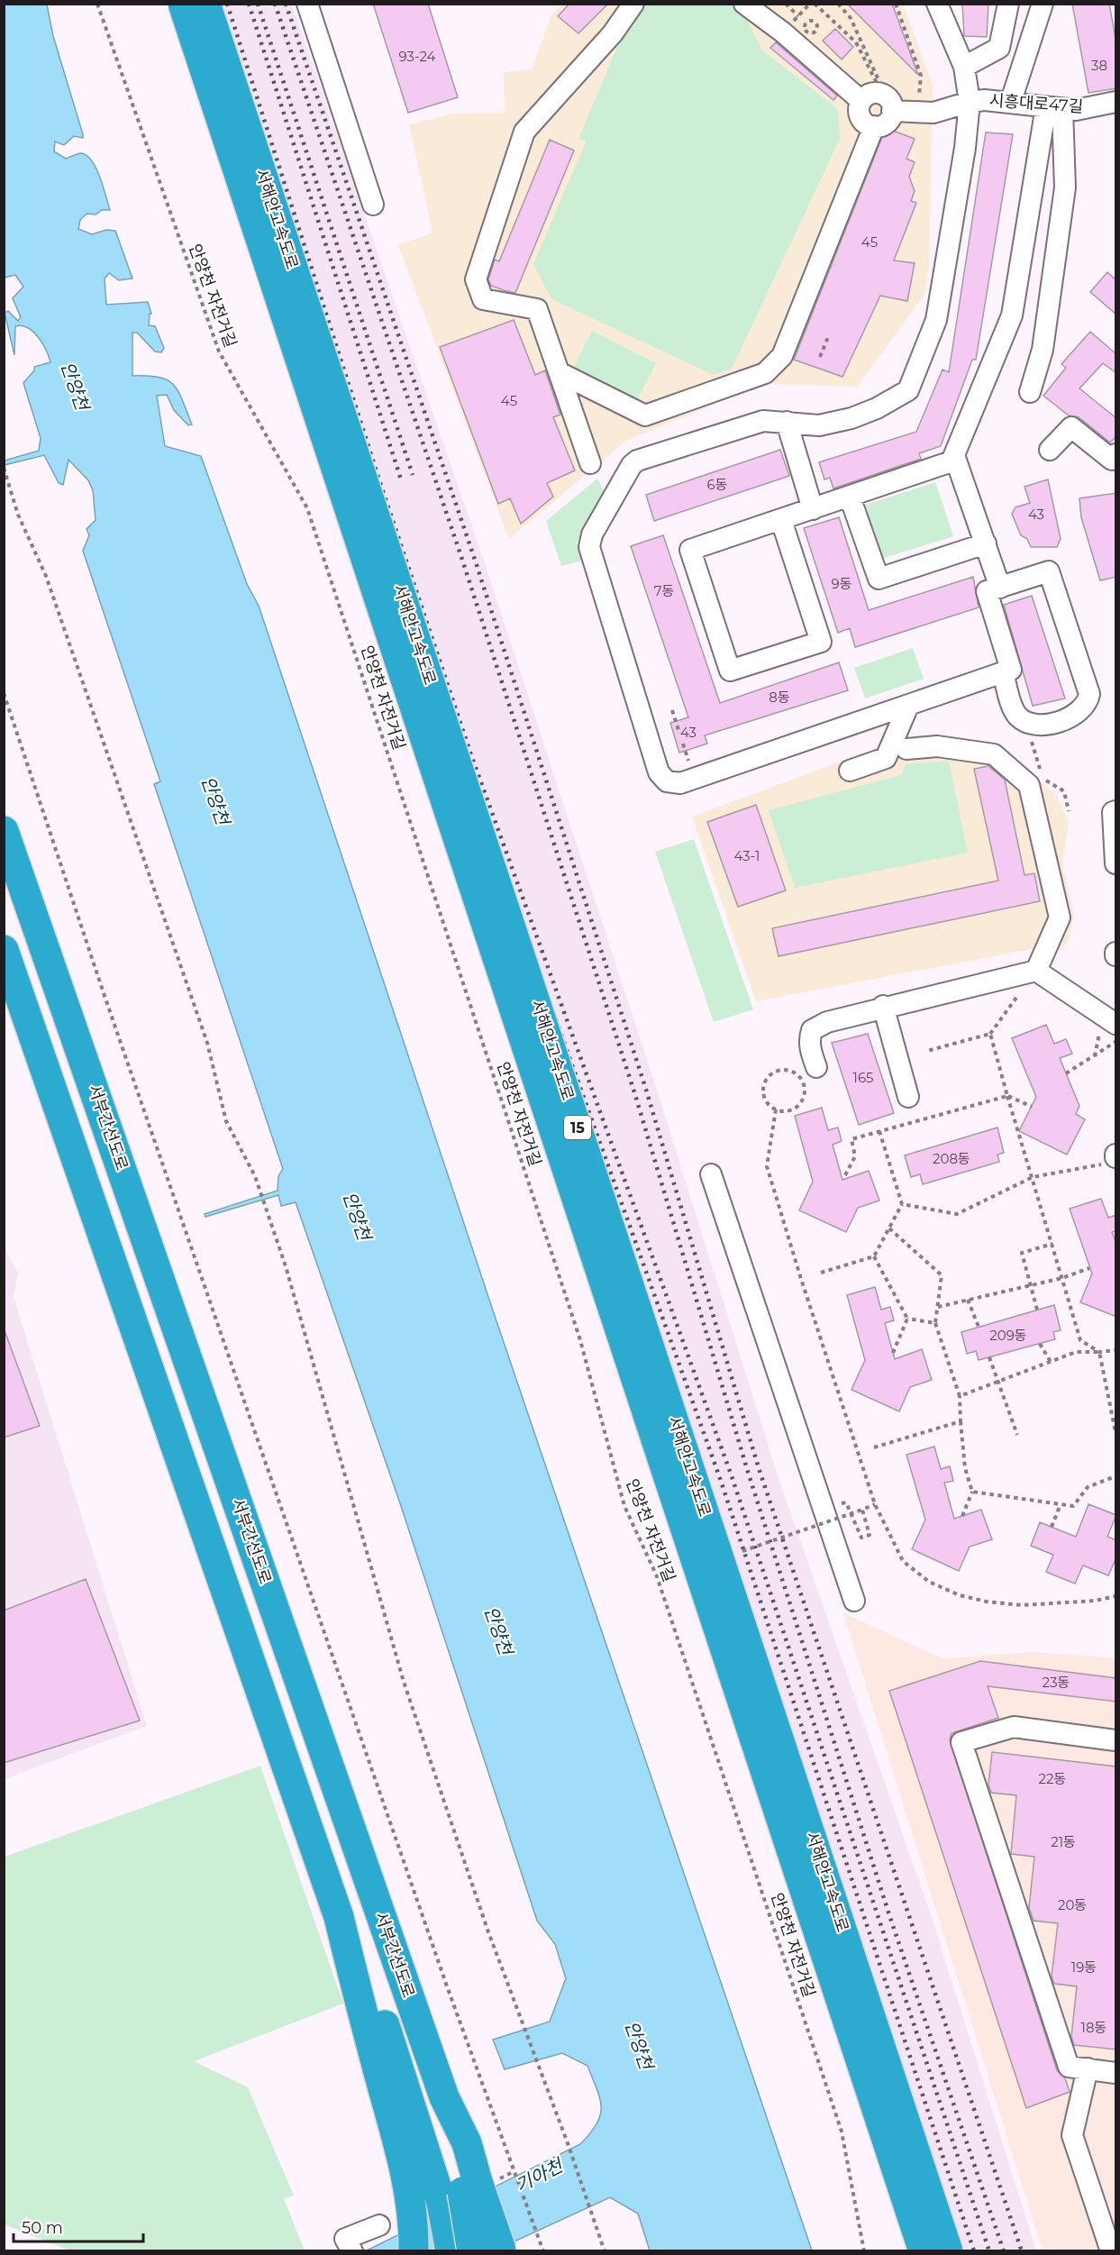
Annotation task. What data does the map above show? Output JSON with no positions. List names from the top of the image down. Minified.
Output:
{"streets":{"highway":["서해안고속도로","서부간선도로","15"],"street":["시흥대로47길"],"path":["안양천 자전거길"]},"water":["안양천","기아천"],"house_numbers":["93-24","38","45","45","6동","43","9동","7동","8동","43","43-1","165","208동","209동","23동","22동","21동","20동","19동","18동"],"scale_bar":"50 m"}
